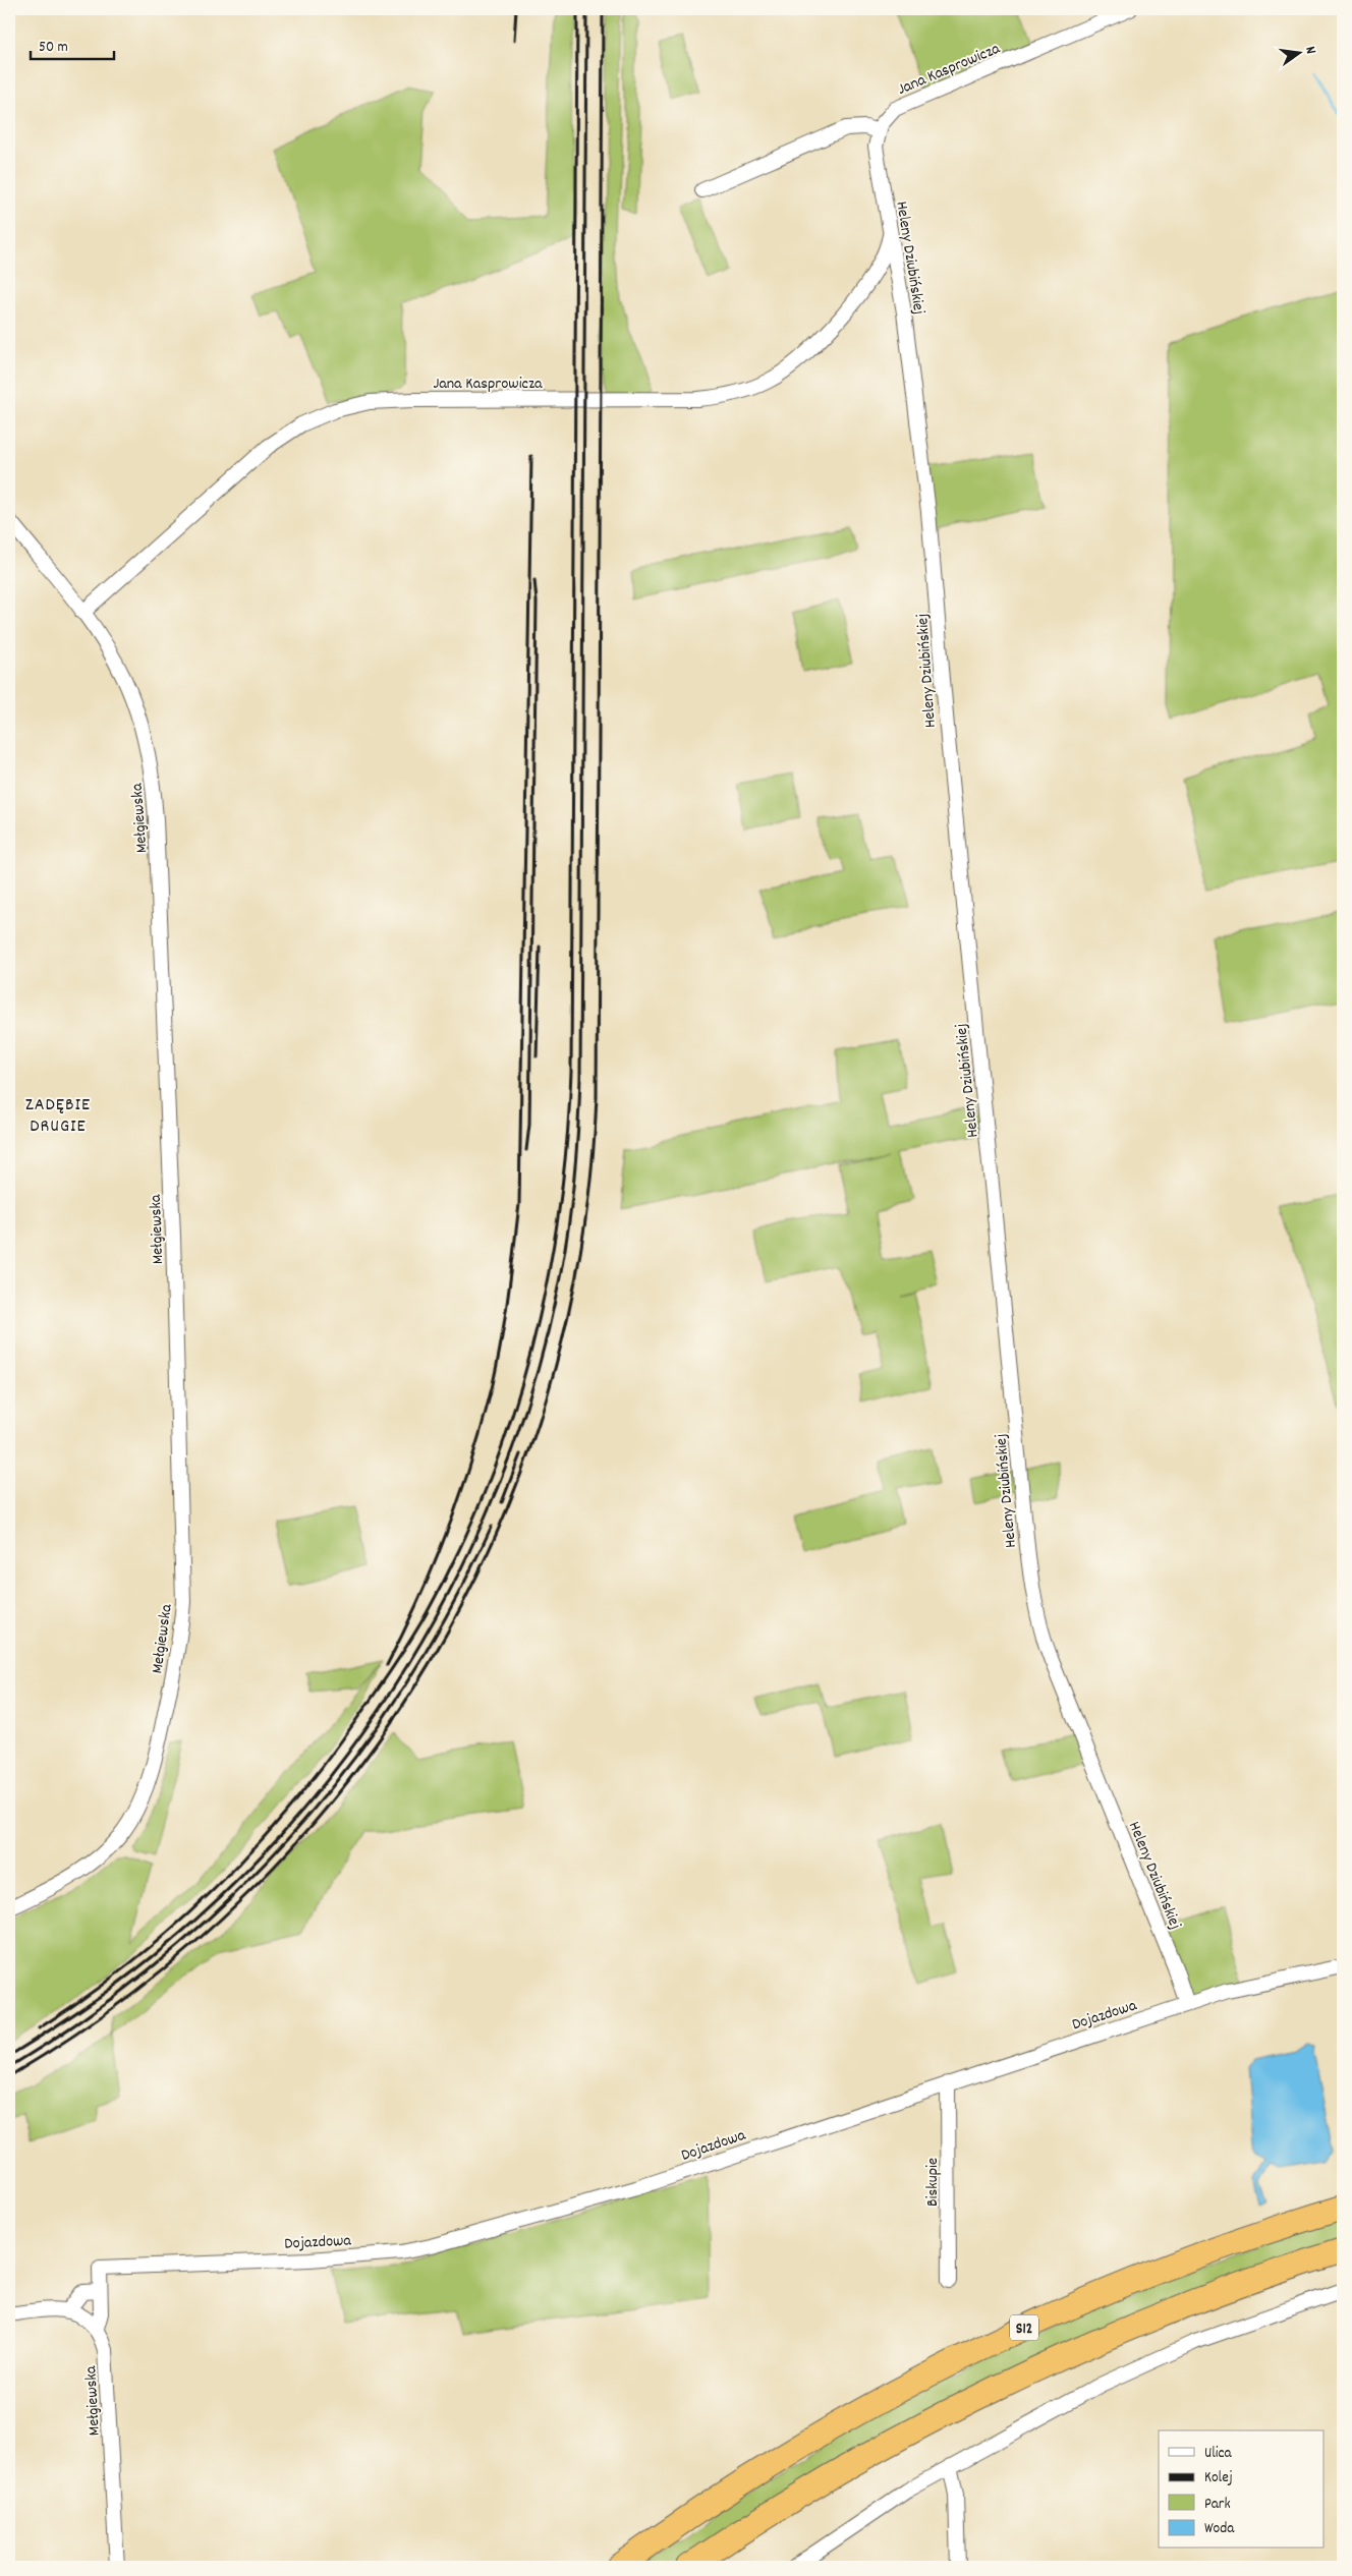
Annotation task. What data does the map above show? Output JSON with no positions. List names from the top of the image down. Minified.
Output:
{"streets":{"highway":["S12"],"street":["Jana Kasprowicza","Heleny Dziubińskiej","Mełgiewska","Dojazdowa","Biskupie"]},"crossings":[["Jana Kasprowicza","Heleny Dziubińskiej"],["Jana Kasprowicza","Mełgiewska"],["Heleny Dziubińskiej","Dojazdowa"],["Dojazdowa","Biskupie"]],"districts":["ZADĘBIE DRUGIE"],"legend":["Ulica","Kolej","Park","Woda"],"scale_bar":"50 m","north":"right"}
